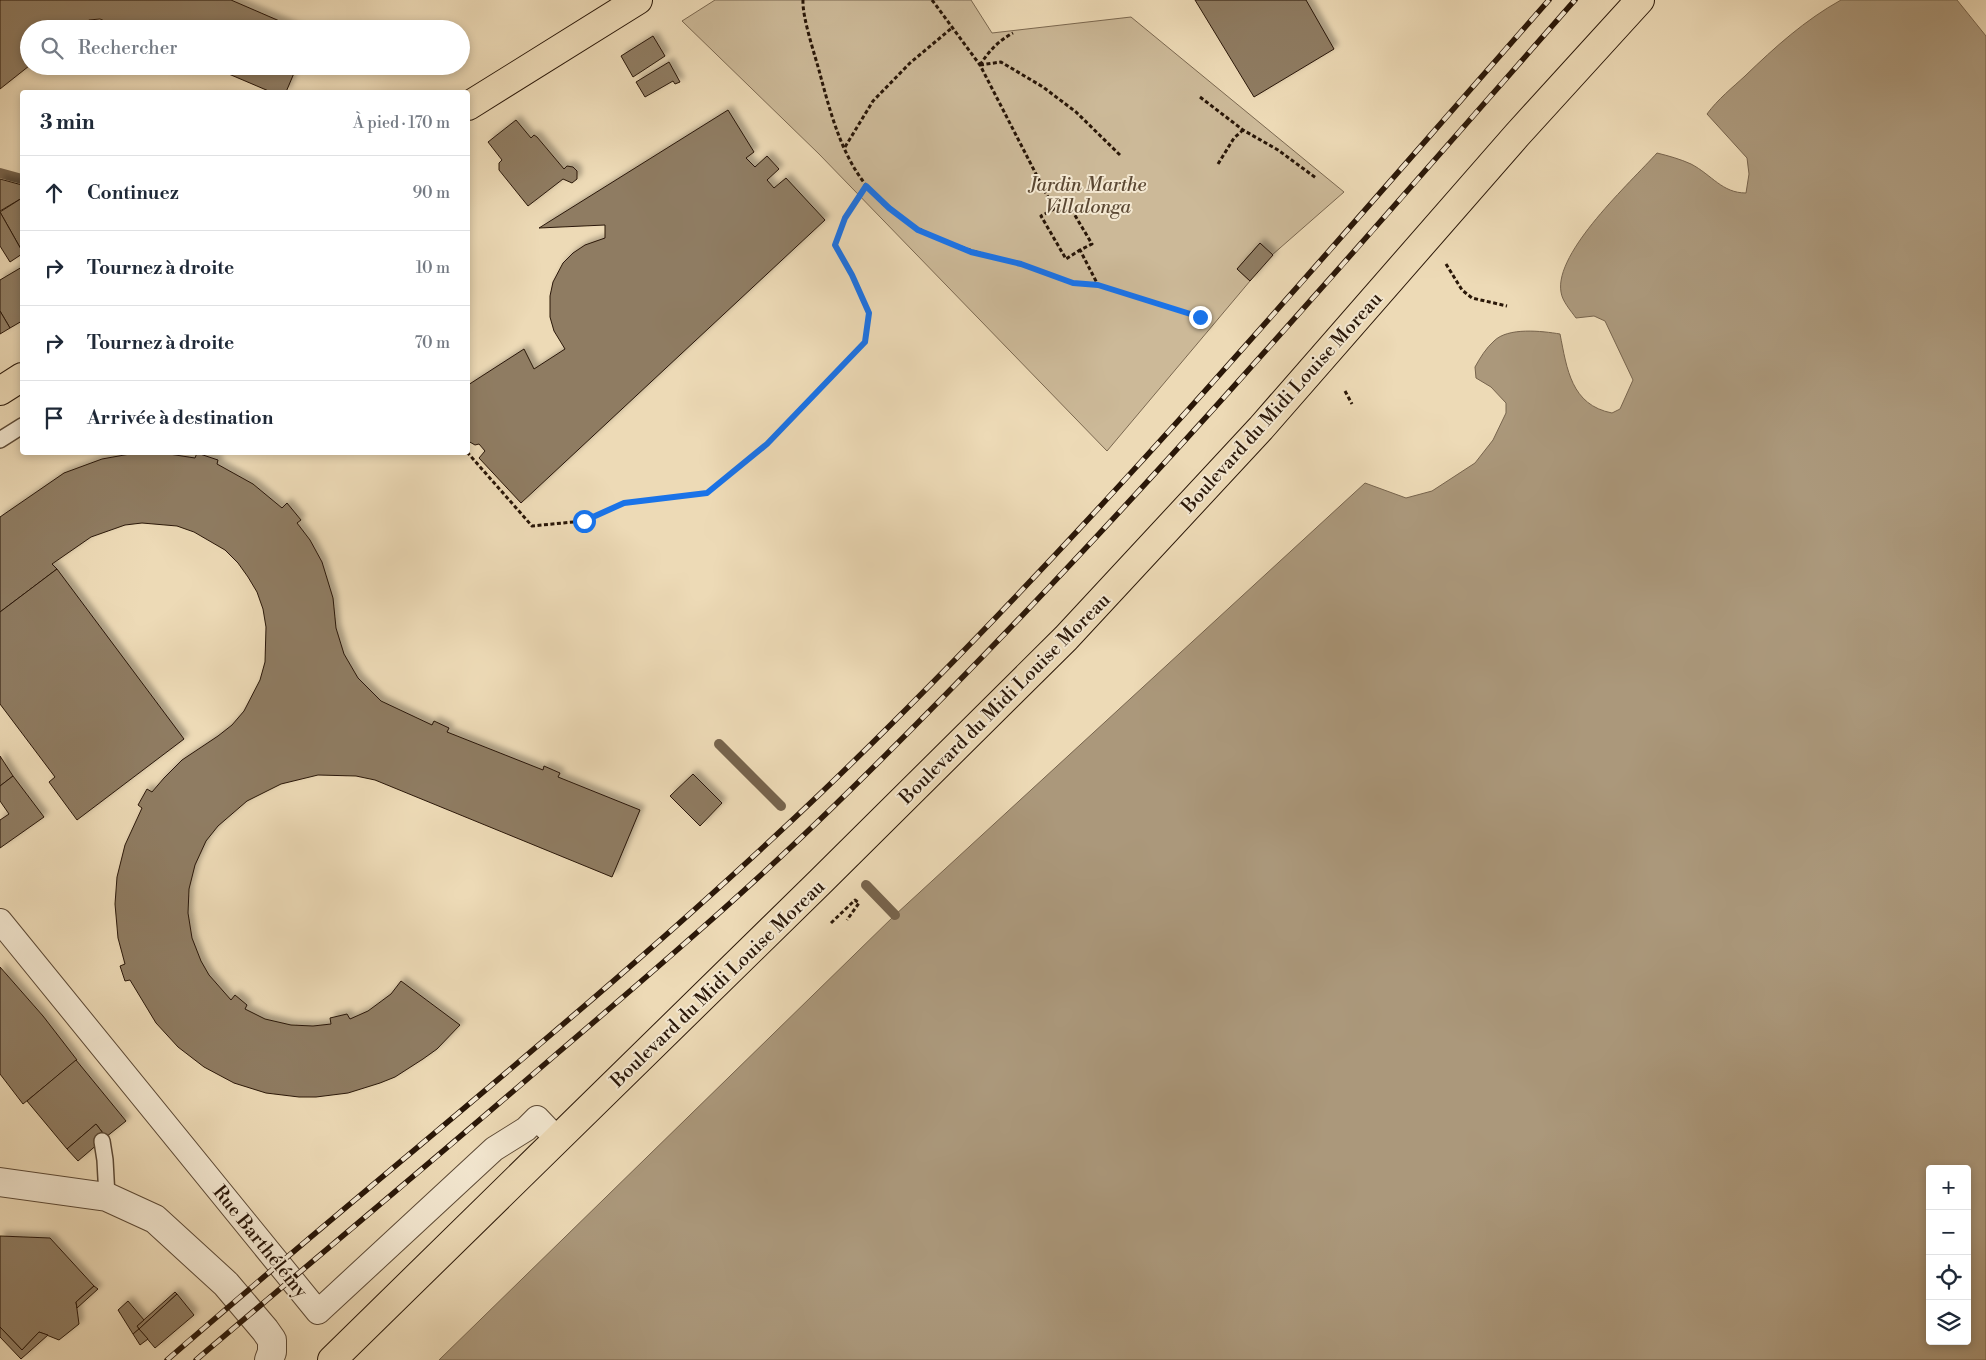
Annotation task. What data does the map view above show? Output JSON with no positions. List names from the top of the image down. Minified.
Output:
{"streets":{"main road":["Boulevard du Midi Louise Moreau"],"street":["Rue Barthélémy"]},"crossings":[["Boulevard du Midi Louise Moreau","Rue Barthélémy"]],"parks":["Jardin Marthe Villalonga"],"page":{"search":"Rechercher","heading":["3 min","À pied · 170 m"],"list":[["Continuez","90 m"],["Tournez à droite","10 m"],["Tournez à droite","70 m"],"Arrivée à destination"],"map_buttons":["+","−"]}}
